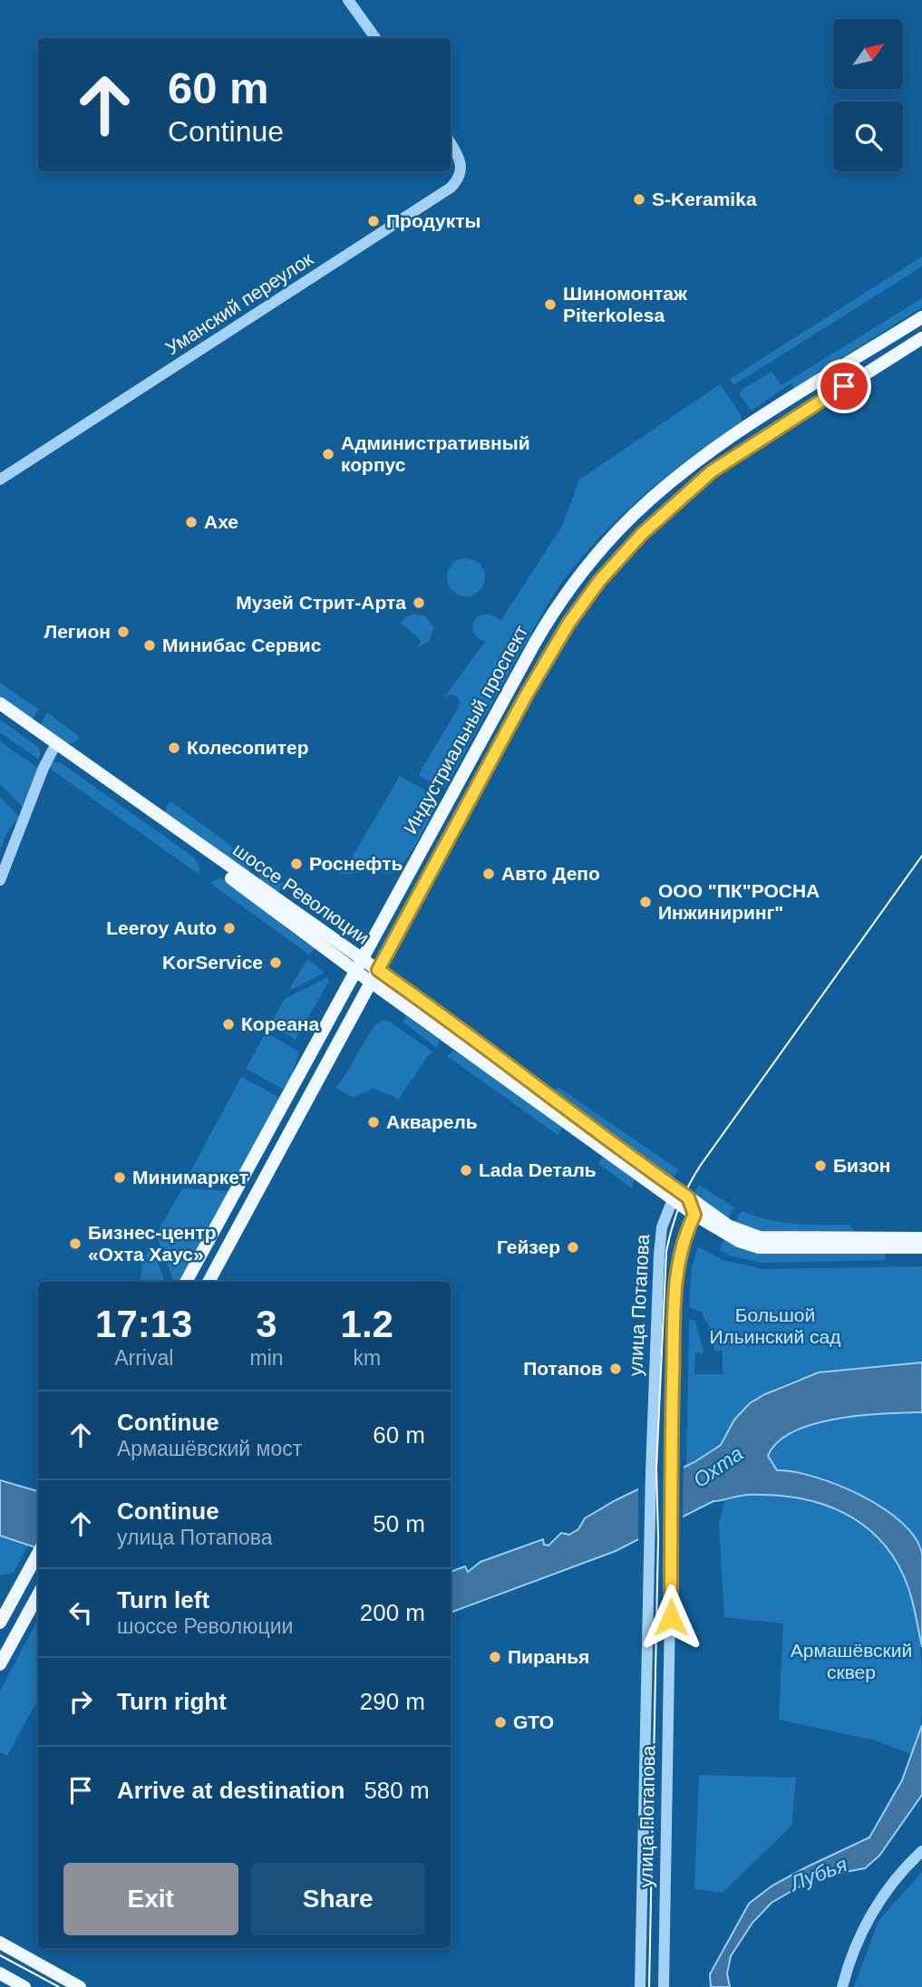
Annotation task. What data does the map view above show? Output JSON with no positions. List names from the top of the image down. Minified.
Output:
{"streets":{"main road":["Индустриальный проспект","шоссе Революции"],"street":["Уманский переулок","улица Потапова"]},"crossings":[["Индустриальный проспект","шоссе Революции"],["шоссе Революции","улица Потапова"]],"water":["Охта","Лубья"],"parks":["Большой Ильинский сад","Армашёвский сквер"],"places":["S-Keramika","Продукты","Шиномонтаж Piterkolesa","Административный корпус","Ахе","Музей Стрит-Арта","Легион","Минибас Сервис","Колесопитер","Роснефть","Авто Депо","ООО \"ПК\"РОСНА Инжиниринг\"","Leeroy Auto","KorService","Кореана","Акварель","Бизон","Lada Dеталь","Минимаркет","Бизнес-центр «Охта Хаус»","Гейзер","Потапов","Пиранья","GTO"],"north":"top right","page":{"turn":["60 m","Continue"],"eta":["17:13","Arrival","3","min","1.2","km"],"list":[{"name":"Continue","note":"Армашёвский мост","value":"60 m"},{"name":"Continue","note":"улица Потапова","value":"50 m"},{"name":"Turn left","note":"шоссе Революции","value":"200 m"},{"name":"Turn right","value":"290 m"},{"name":"Arrive at destination","value":"580 m"}],"buttons":["Exit","Share"]}}
